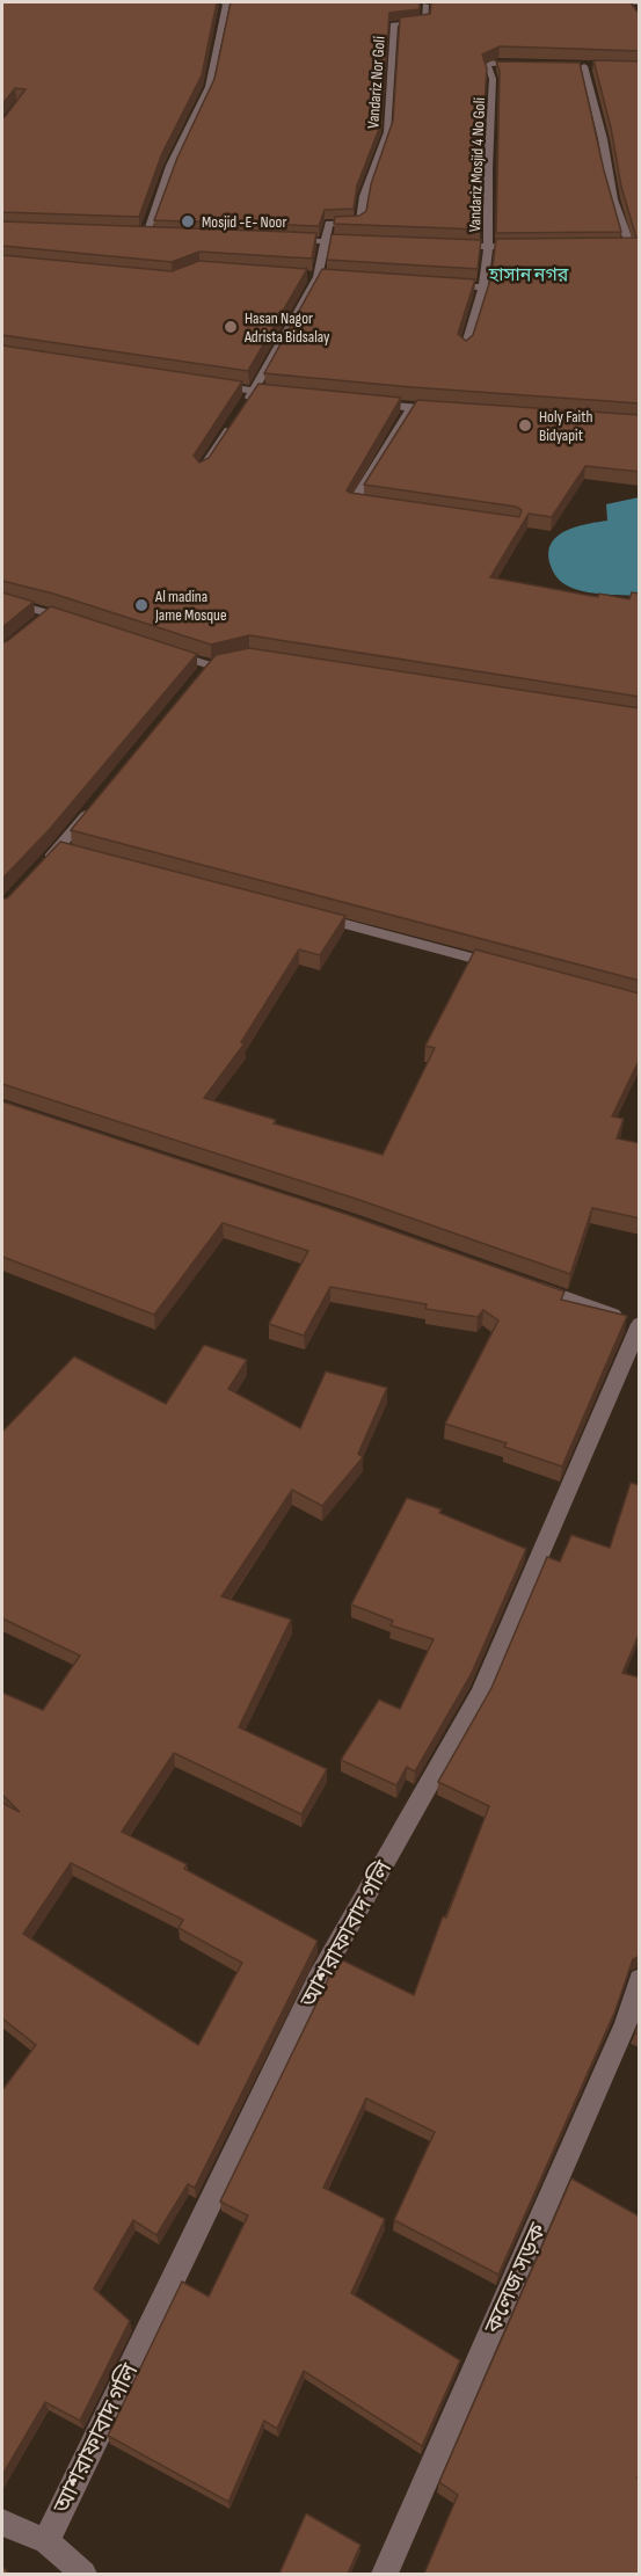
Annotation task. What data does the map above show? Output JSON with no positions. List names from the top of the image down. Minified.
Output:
{"streets":{"street":["Vandariz Nor Goli","Vandariz Mosjid 4 No Goli","আশরাফাবাদ গলি","কলেজ সড়ক"]},"districts":["হাসান নগর"],"places":["Mosjid -E- Noor","Hasan Nagor Adrista Bidsalay","Holy Faith Bidyapit","Al madina Jame Mosque"]}
